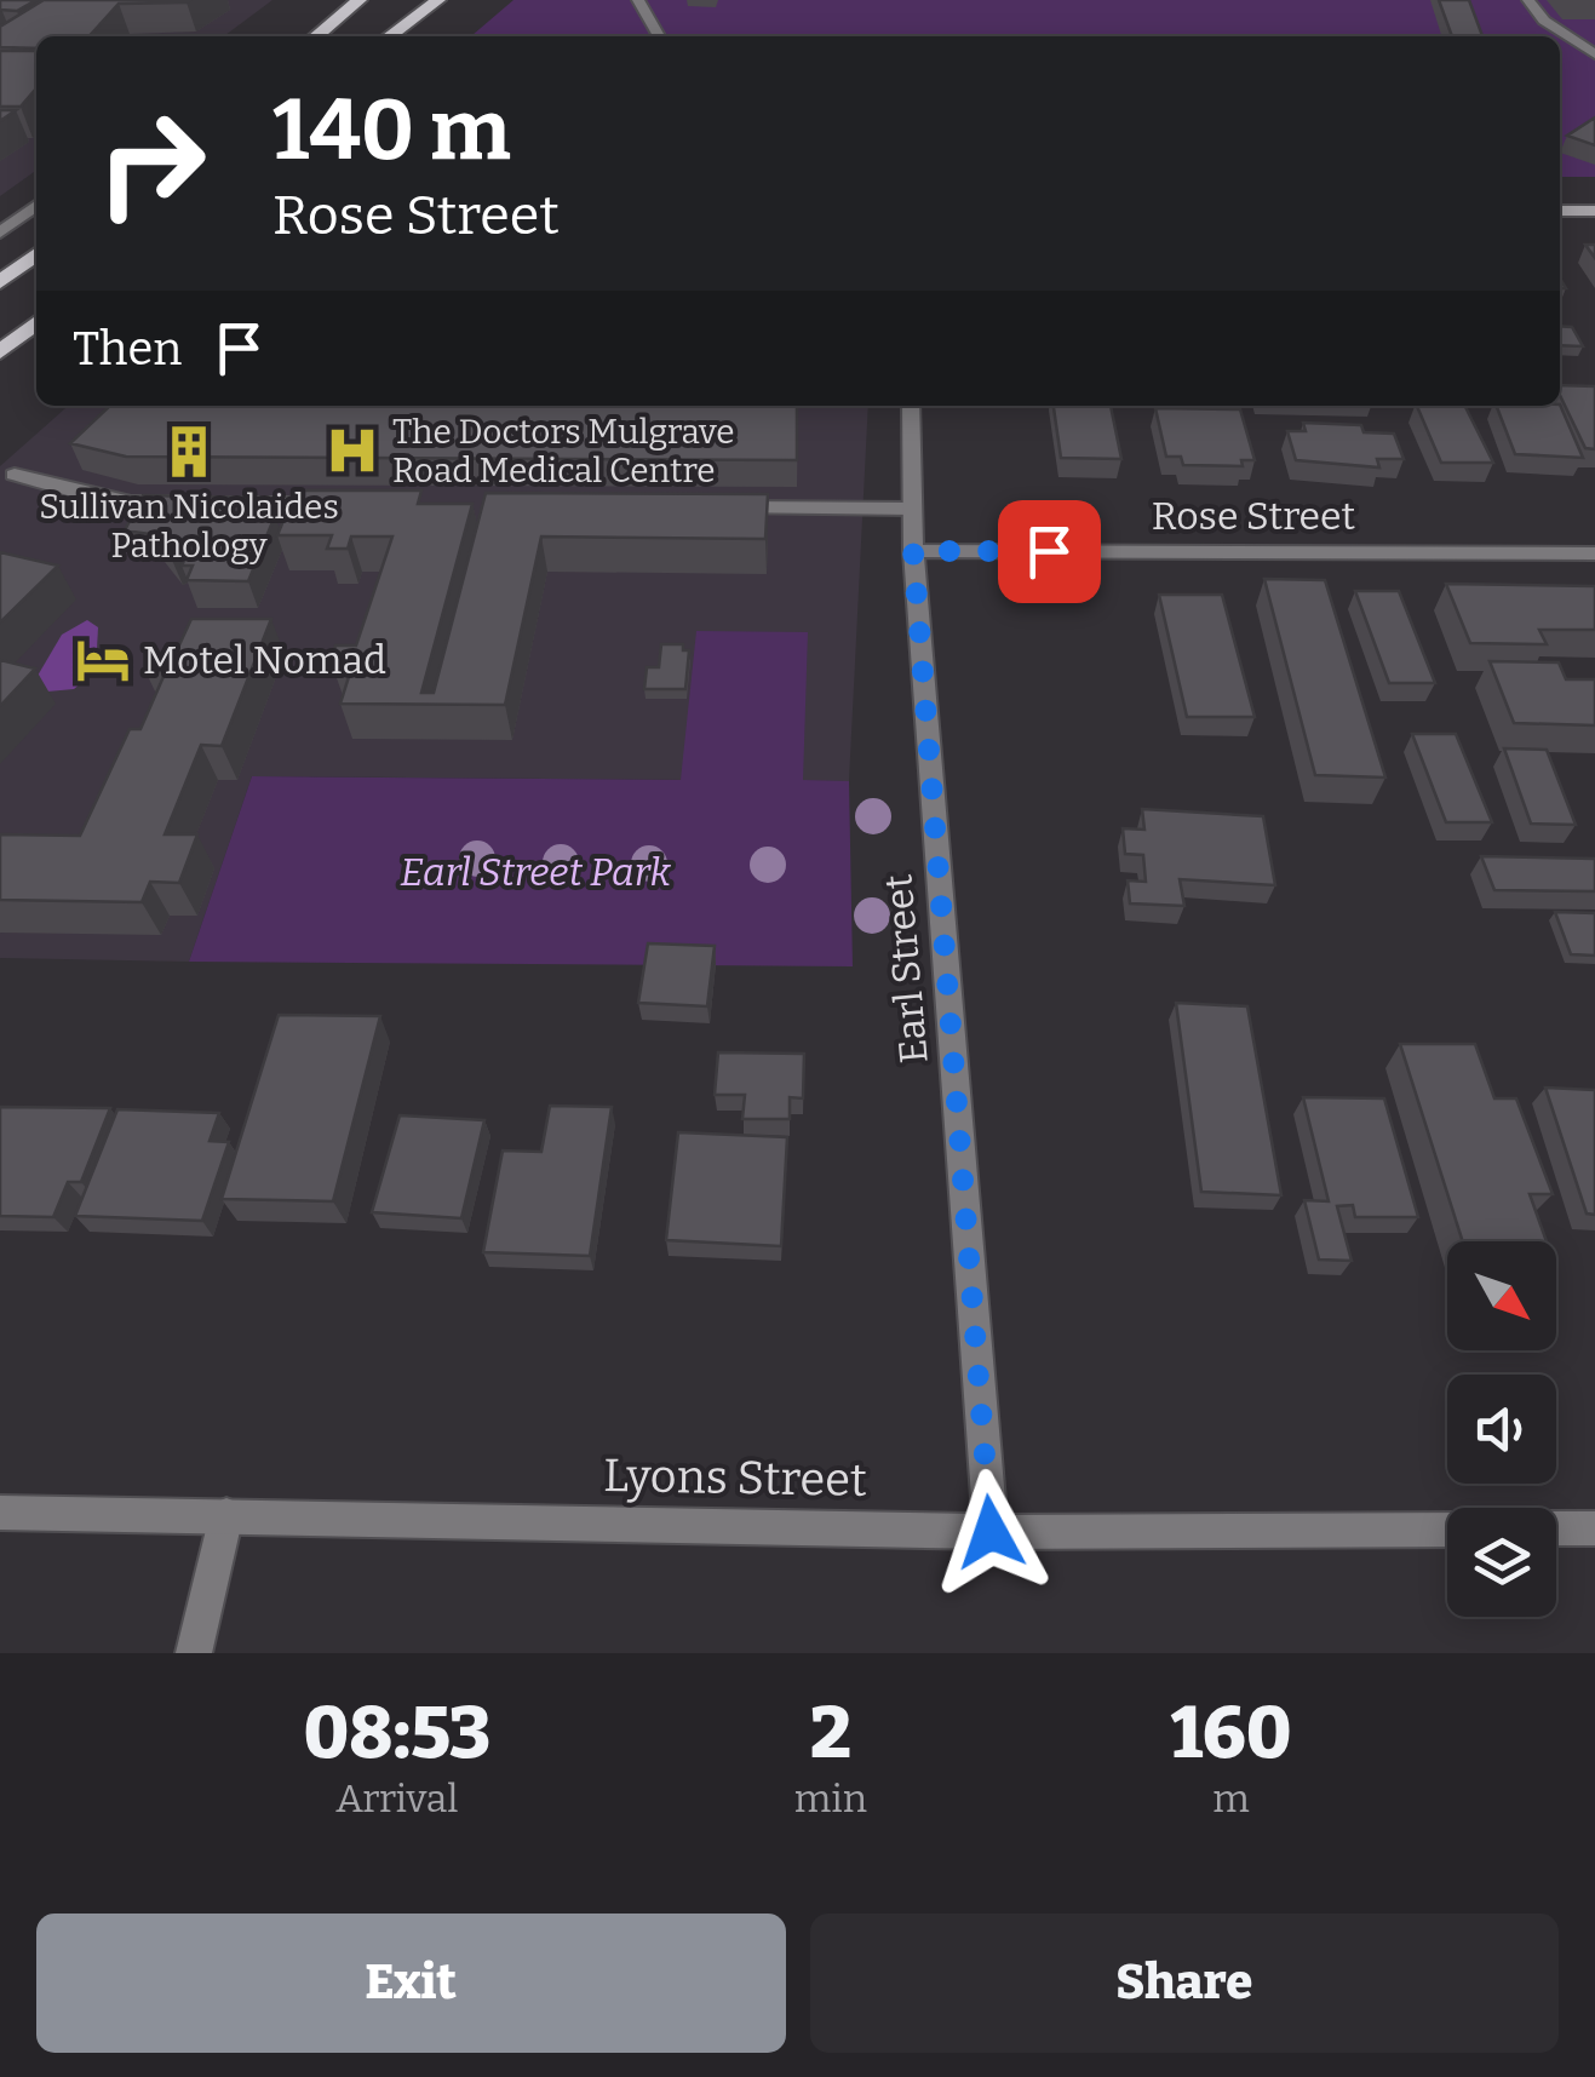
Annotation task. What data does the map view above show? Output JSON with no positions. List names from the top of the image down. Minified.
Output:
{"streets":{"street":["Rose Street","Earl Street","Lyons Street"]},"crossings":[["Rose Street","Earl Street"],["Earl Street","Lyons Street"]],"parks":["Earl Street Park"],"places":{"hospital":["The Doctors Mulgrave Road Medical Centre"],"building":["Sullivan Nicolaides Pathology"],"hotel":["Motel Nomad"]},"north":"bottom right","page":{"turn":["140 m","Rose Street"],"then":"Then","eta":["08:53","Arrival","2","min","160","m"],"buttons":["Exit","Share"]}}
